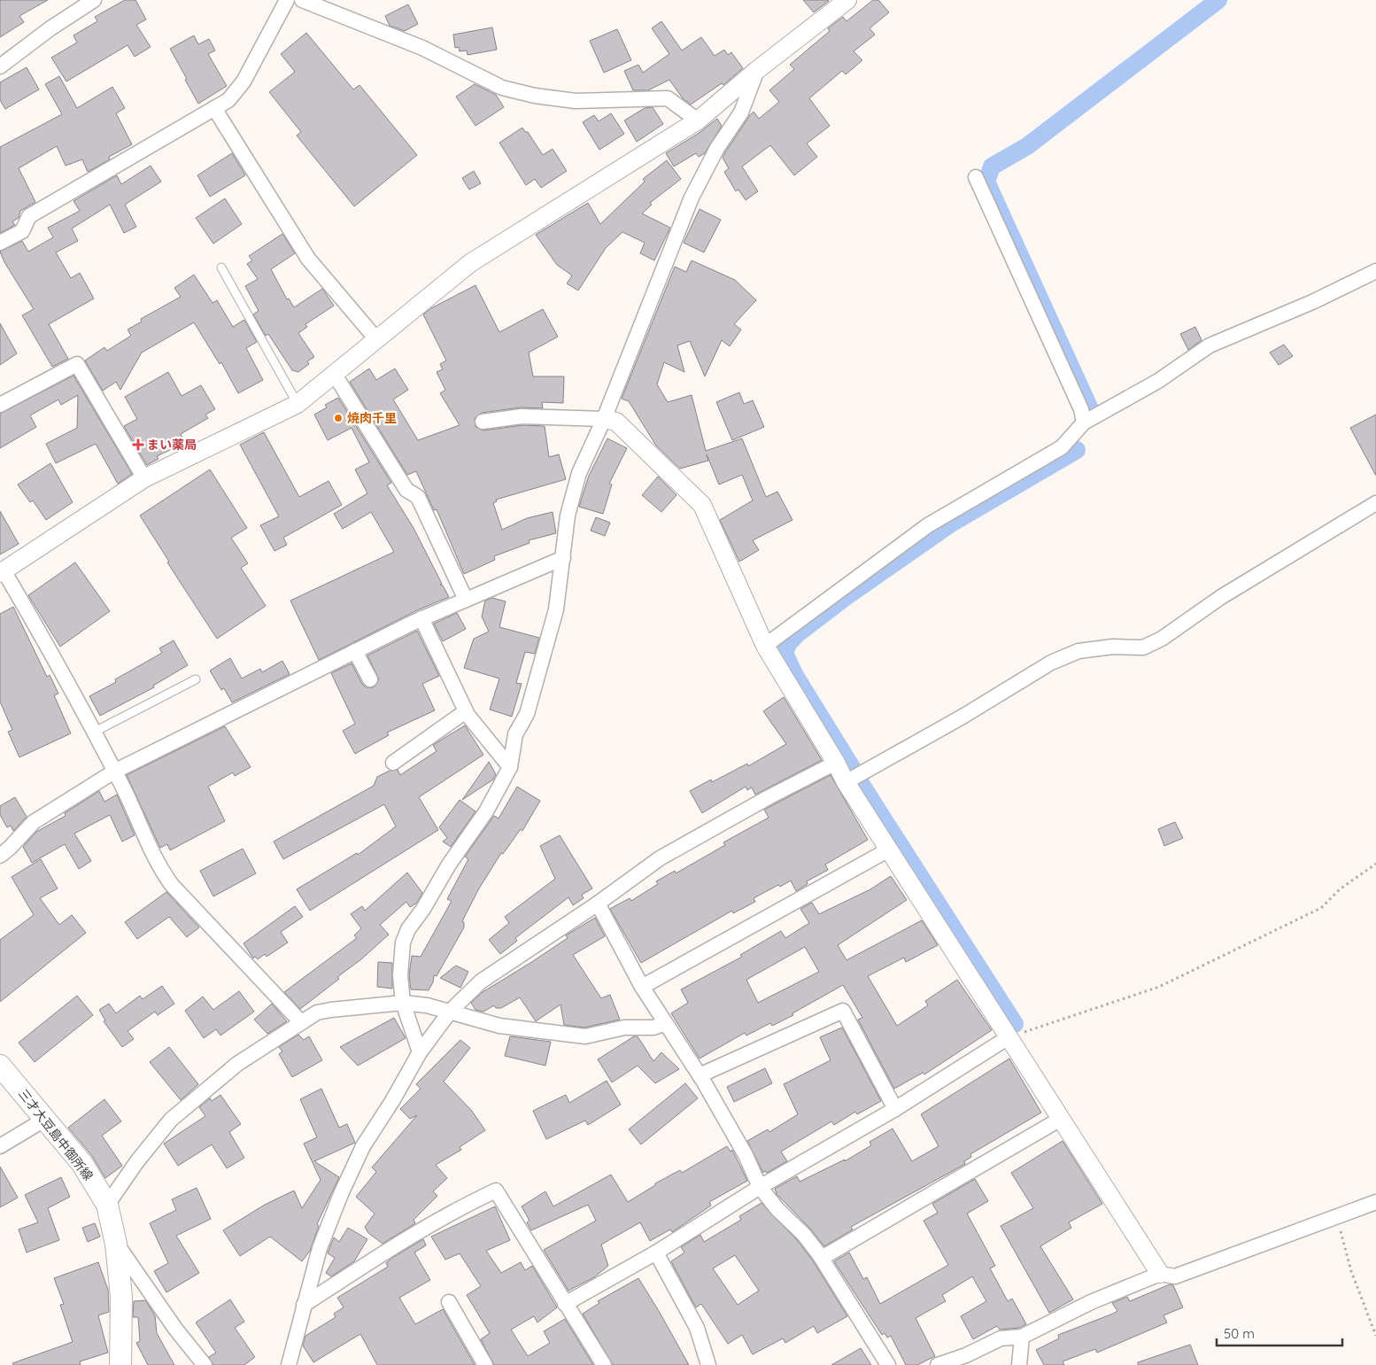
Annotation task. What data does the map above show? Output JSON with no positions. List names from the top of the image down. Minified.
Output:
{"streets":{"main road":["三才大豆島中御所線"]},"places":{"other":["焼肉千里"],"health":["まい薬局"]},"scale_bar":"50 m"}
